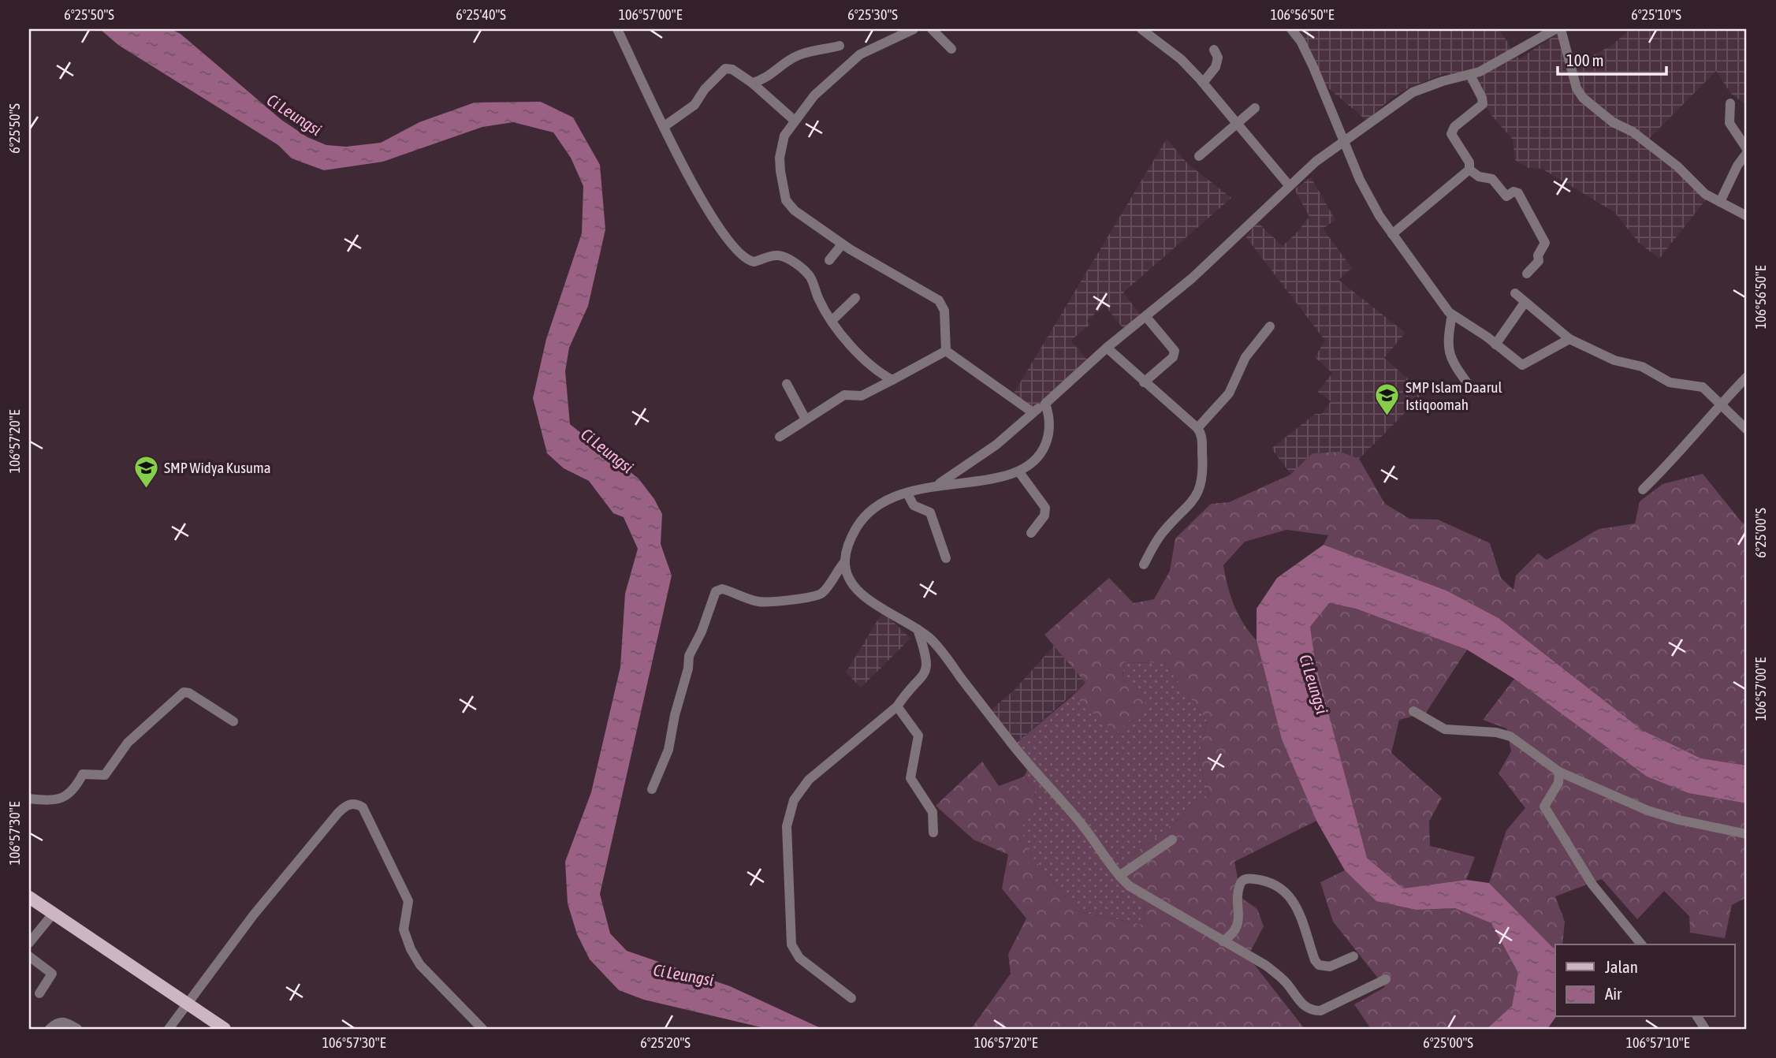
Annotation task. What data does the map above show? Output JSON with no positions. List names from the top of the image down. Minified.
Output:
{"water":["Ci Leungsi"],"places":{"school or university":["SMP Islam Daarul Istiqoomah","SMP Widya Kusuma"]},"legend":["Jalan","Air"],"scale_bar":"100 m","coordinates":["6°25'50\"S","6°25'40\"S","106°57'00\"E","6°25'30\"S","106°56'50\"E","6°25'10\"S","106°57'20\"E","6°25'00\"S","106°57'30\"E","6°25'20\"S","106°57'10\"E"]}
